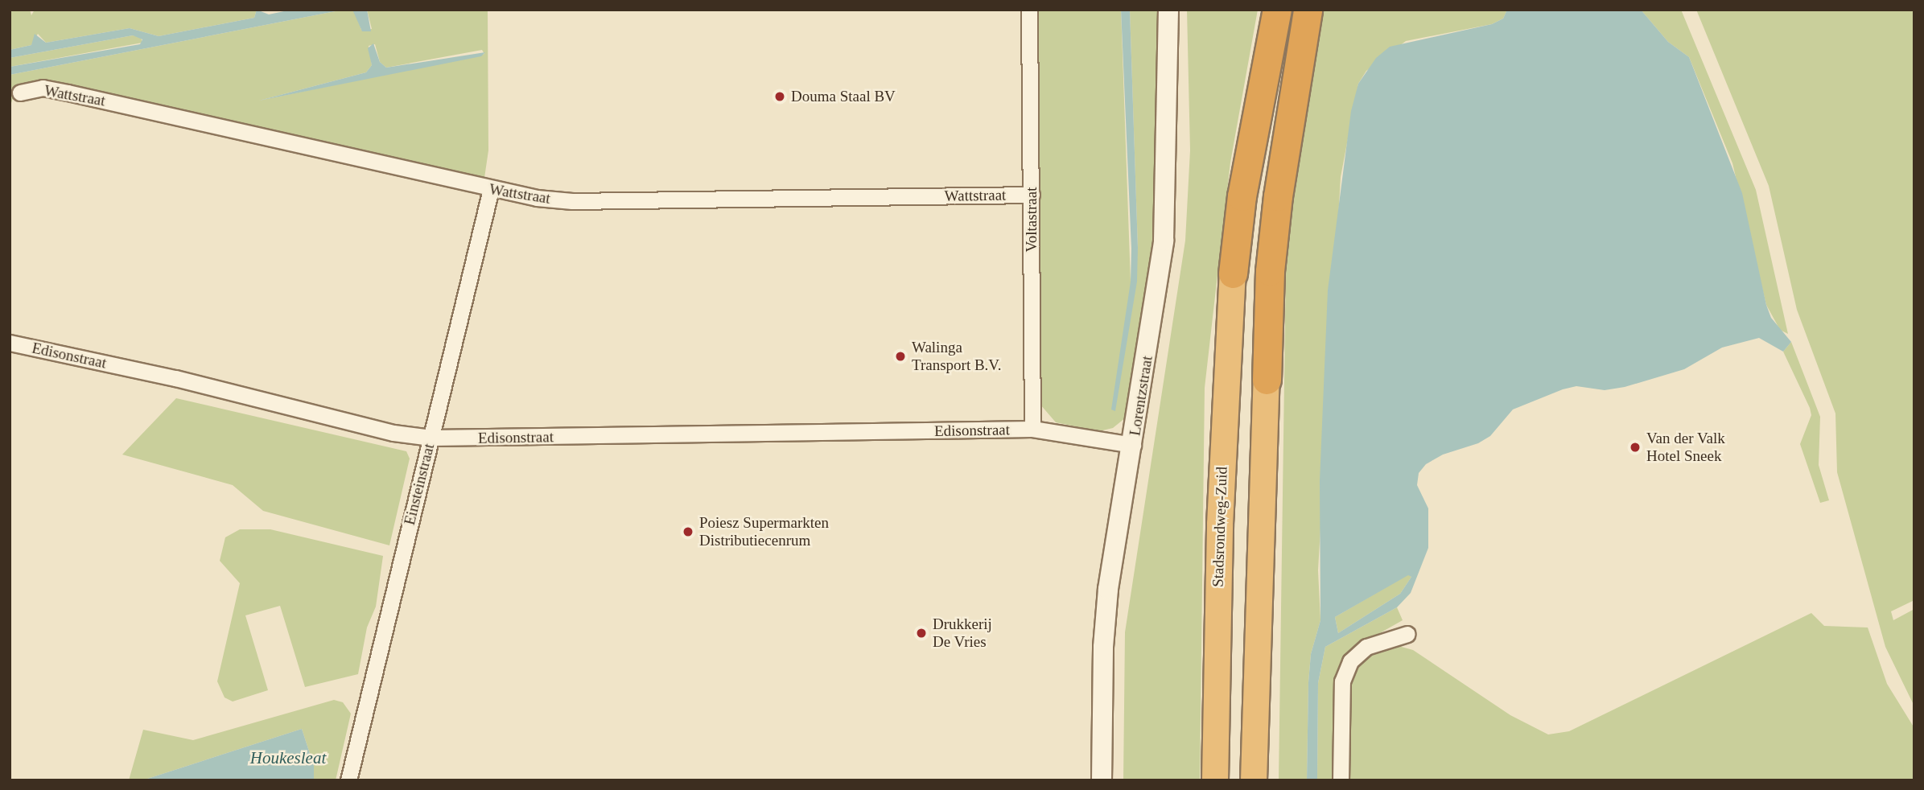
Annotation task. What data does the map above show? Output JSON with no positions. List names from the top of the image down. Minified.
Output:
{"streets":{"highway":["Stadsrondweg-Zuid"],"street":["Wattstraat","Voltastraat","Edisonstraat","Lorentzstraat","Einsteinstraat"]},"crossings":[["Wattstraat","Voltastraat"],["Wattstraat","Einsteinstraat"],["Voltastraat","Edisonstraat"],["Edisonstraat","Lorentzstraat"],["Edisonstraat","Einsteinstraat"]],"water":["Houkesleat"],"places":["Douma Staal BV","Walinga Transport B.V.","Van der Valk Hotel Sneek","Poiesz Supermarkten Distributiecenrum","Drukkerij De Vries"]}
